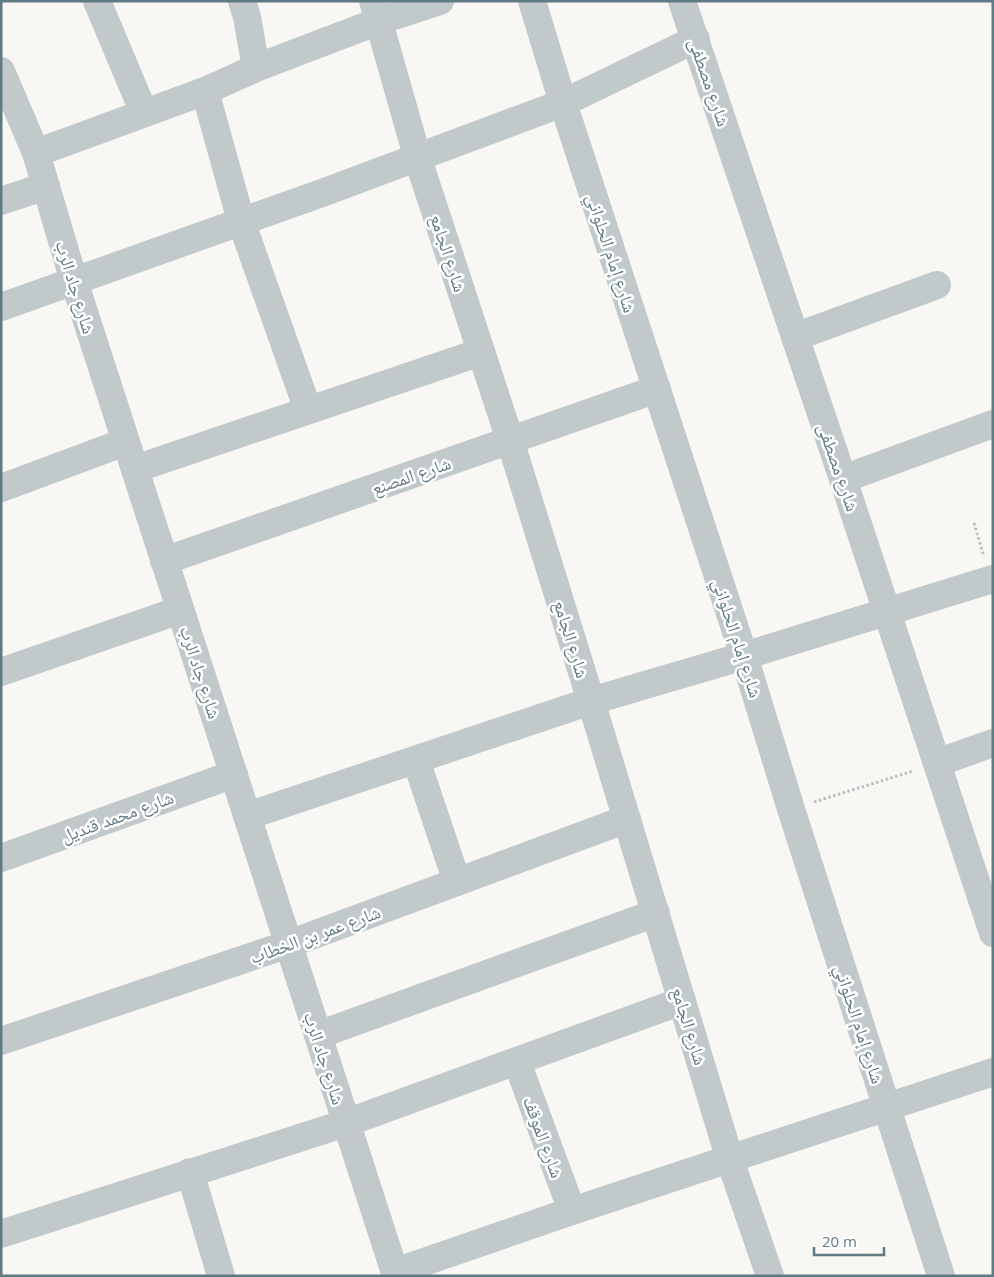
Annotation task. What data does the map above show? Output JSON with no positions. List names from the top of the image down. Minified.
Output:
{"streets":{"street":["شارع مصطفى","شارع الجامع","شارع إمام الحلواني","شارع جاد الرب","شارع المصنع","شارع محمد قنديل","شارع عمر بن الخطاب","شارع الموقف"]},"crossings":[["شارع الجامع","شارع المصنع"],["شارع الجامع","شارع عمر بن الخطاب"],["شارع إمام الحلواني","شارع المصنع"],["شارع جاد الرب","شارع المصنع"],["شارع جاد الرب","شارع محمد قنديل"],["شارع جاد الرب","شارع عمر بن الخطاب"]],"scale_bar":"20 m"}
